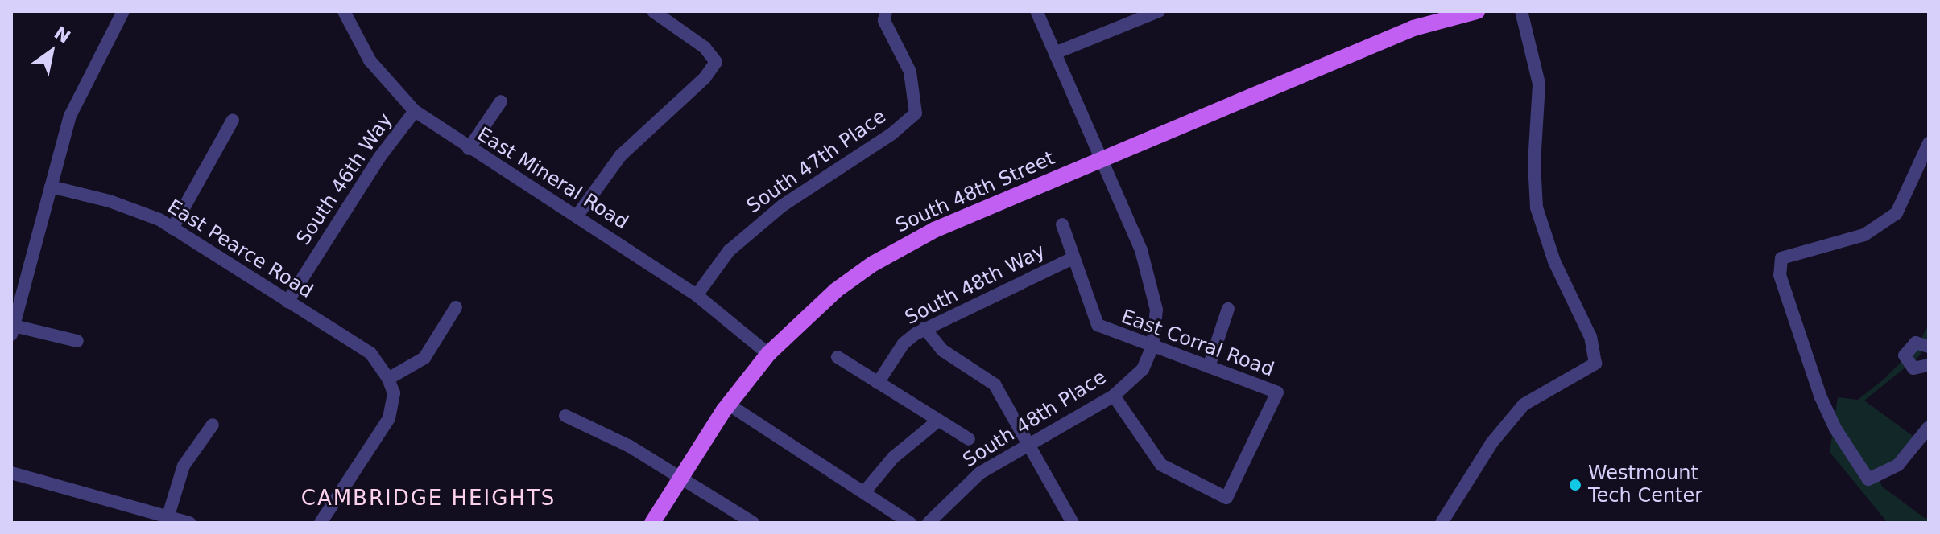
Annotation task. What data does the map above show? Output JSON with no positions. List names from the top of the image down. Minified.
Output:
{"streets":{"main road":["South 48th Street"],"street":["South 47th Place","East Mineral Road","South 46th Way","East Pearce Road","South 48th Way","East Corral Road","South 48th Place"]},"crossings":[["South 47th Place","East Mineral Road"],["East Mineral Road","South 46th Way"],["East Mineral Road","South 48th Street"],["South 46th Way","East Pearce Road"],["South 48th Street","South 48th Place"],["South 48th Way","East Corral Road"],["East Corral Road","South 48th Place"]],"districts":["CAMBRIDGE HEIGHTS"],"places":["Westmount Tech Center"],"north":"top right"}
